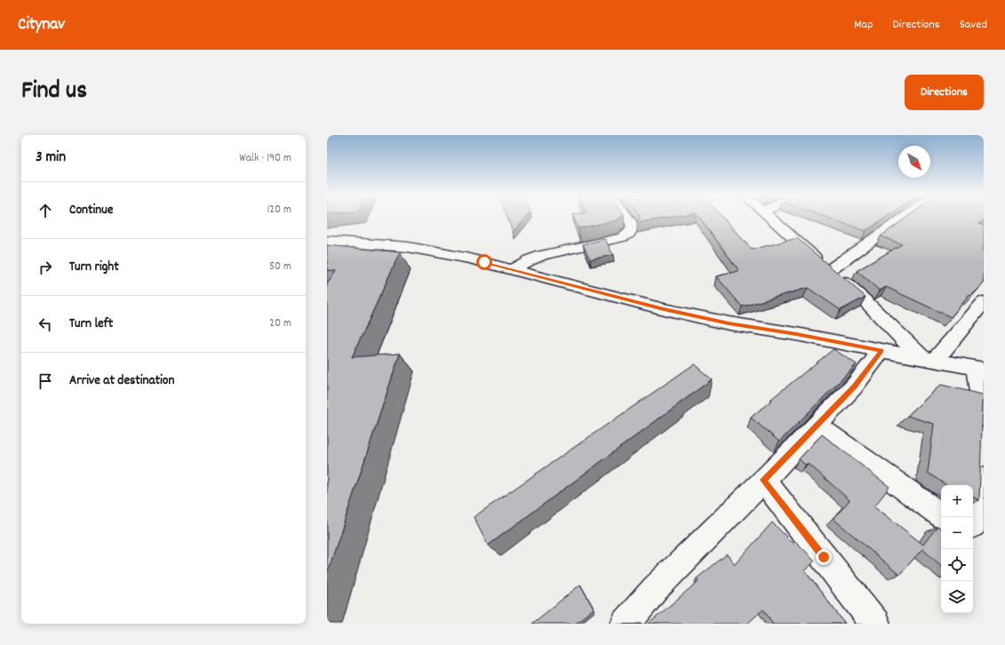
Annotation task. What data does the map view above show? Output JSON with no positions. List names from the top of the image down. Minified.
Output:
{"north":"bottom right","page":{"header":"Citynav","nav":["Map","Directions","Saved"],"title":"Find us","buttons":"Directions","heading":["3 min","Walk · 190 m"],"list":[["Continue","120 m"],["Turn right","50 m"],["Turn left","20 m"],"Arrive at destination"],"map_buttons":["+","−"]}}
